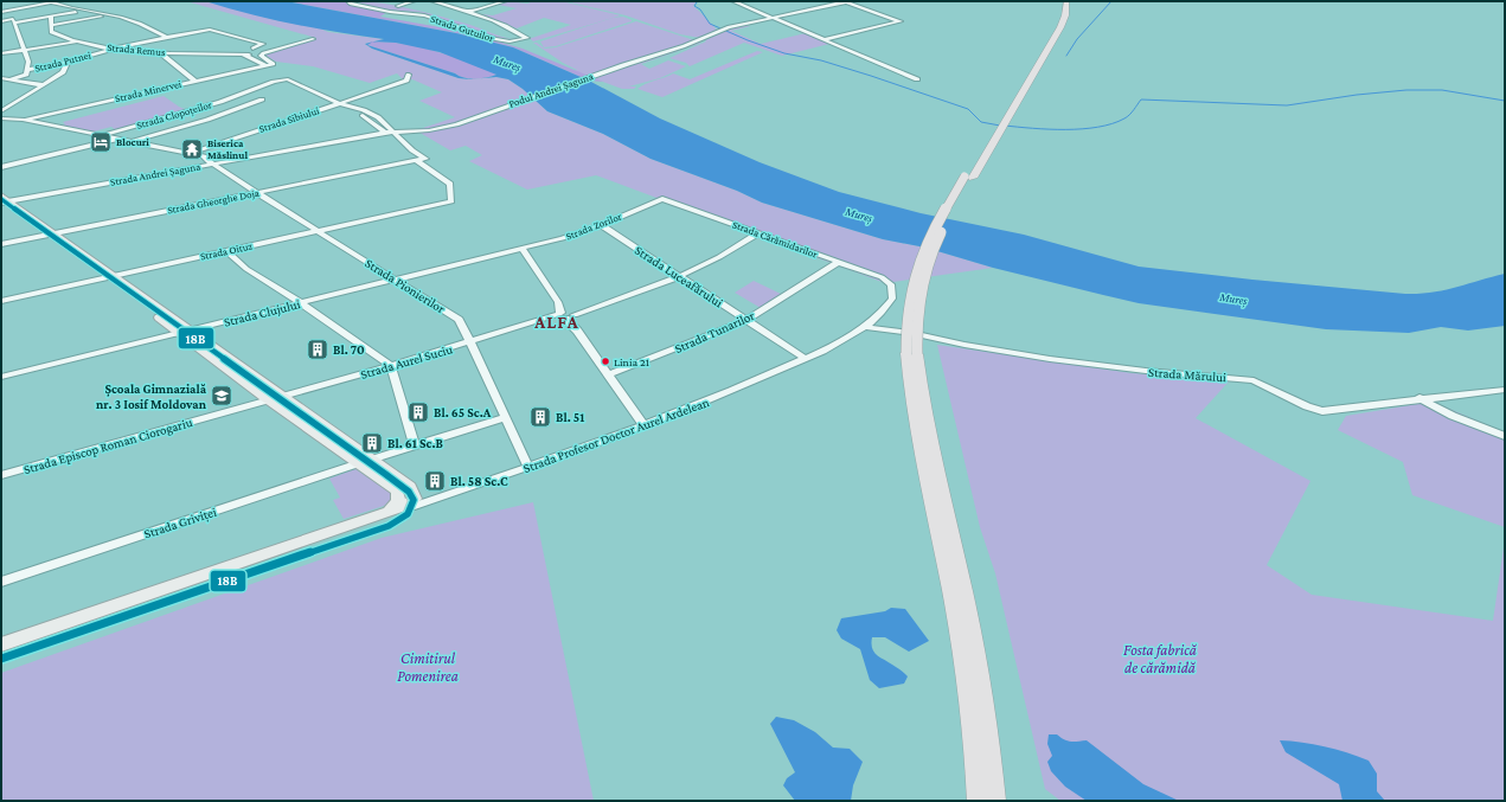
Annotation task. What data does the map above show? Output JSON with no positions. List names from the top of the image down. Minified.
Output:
{"streets":{"main road":["Strada Profesor Doctor Aurel Ardelean"],"street":["Strada Gutuilor","Strada Remus","Strada Putnei","Podul Andrei Șaguna","Strada Minervei","Strada Clopoțeilor","Strada Sibiului","Strada Andrei Șaguna","Strada Gheorghe Doja","Strada Zorilor","Strada Cărămidarilor","Strada Oituz","Strada Luceafărului","Strada Pionierilor","Strada Clujului","Strada Tunarilor","Strada Aurel Suciu","Strada Mărului","Strada Episcop Roman Ciorogariu","Strada Griviței"]},"crossings":[["Strada Remus","Strada Putnei"],["Podul Andrei Șaguna","Strada Andrei Șaguna"],["Podul Andrei Șaguna","Strada Gheorghe Doja"],["Strada Clopoțeilor","Strada Pionierilor"],["Strada Sibiului","Strada Pionierilor"],["Strada Andrei Șaguna","Strada Gheorghe Doja"],["Strada Andrei Șaguna","Strada Pionierilor"],["Strada Gheorghe Doja","Strada Oituz"],["Strada Gheorghe Doja","Strada Pionierilor"],["Strada Zorilor","Strada Cărămidarilor"],["Strada Zorilor","Strada Luceafărului"],["Strada Zorilor","Strada Clujului"],["Strada Cărămidarilor","Strada Tunarilor"],["Strada Cărămidarilor","Strada Aurel Suciu"],["Strada Cărămidarilor","Strada Profesor Doctor Aurel Ardelean"],["Strada Oituz","Strada Pionierilor"],["Strada Luceafărului","Strada Tunarilor"],["Strada Luceafărului","Strada Aurel Suciu"],["Strada Luceafărului","Strada Profesor Doctor Aurel Ardelean"],["Strada Pionierilor","Strada Clujului"],["Strada Pionierilor","Strada Aurel Suciu"],["Strada Pionierilor","Strada Profesor Doctor Aurel Ardelean"],["Strada Aurel Suciu","Strada Episcop Roman Ciorogariu"],["Strada Mărului","Strada Profesor Doctor Aurel Ardelean"]],"districts":["ALFA"],"water":["Mureș"],"parks":["Fosta fabrică de cărămidă","Cimitirul Pomenirea"],"places":{"hotel":["Blocuri"],"temple":["Biserica Măslinul"],"building":["Bl. 70","Bl. 65 Sc.A","Bl. 51","Bl. 61 Sc.B","Bl. 58 Sc.C"],"other":["Linia 21"],"school or university":["Școala Gimnazială nr. 3 Iosif Moldovan"]},"lines":["transit line 18B"]}
